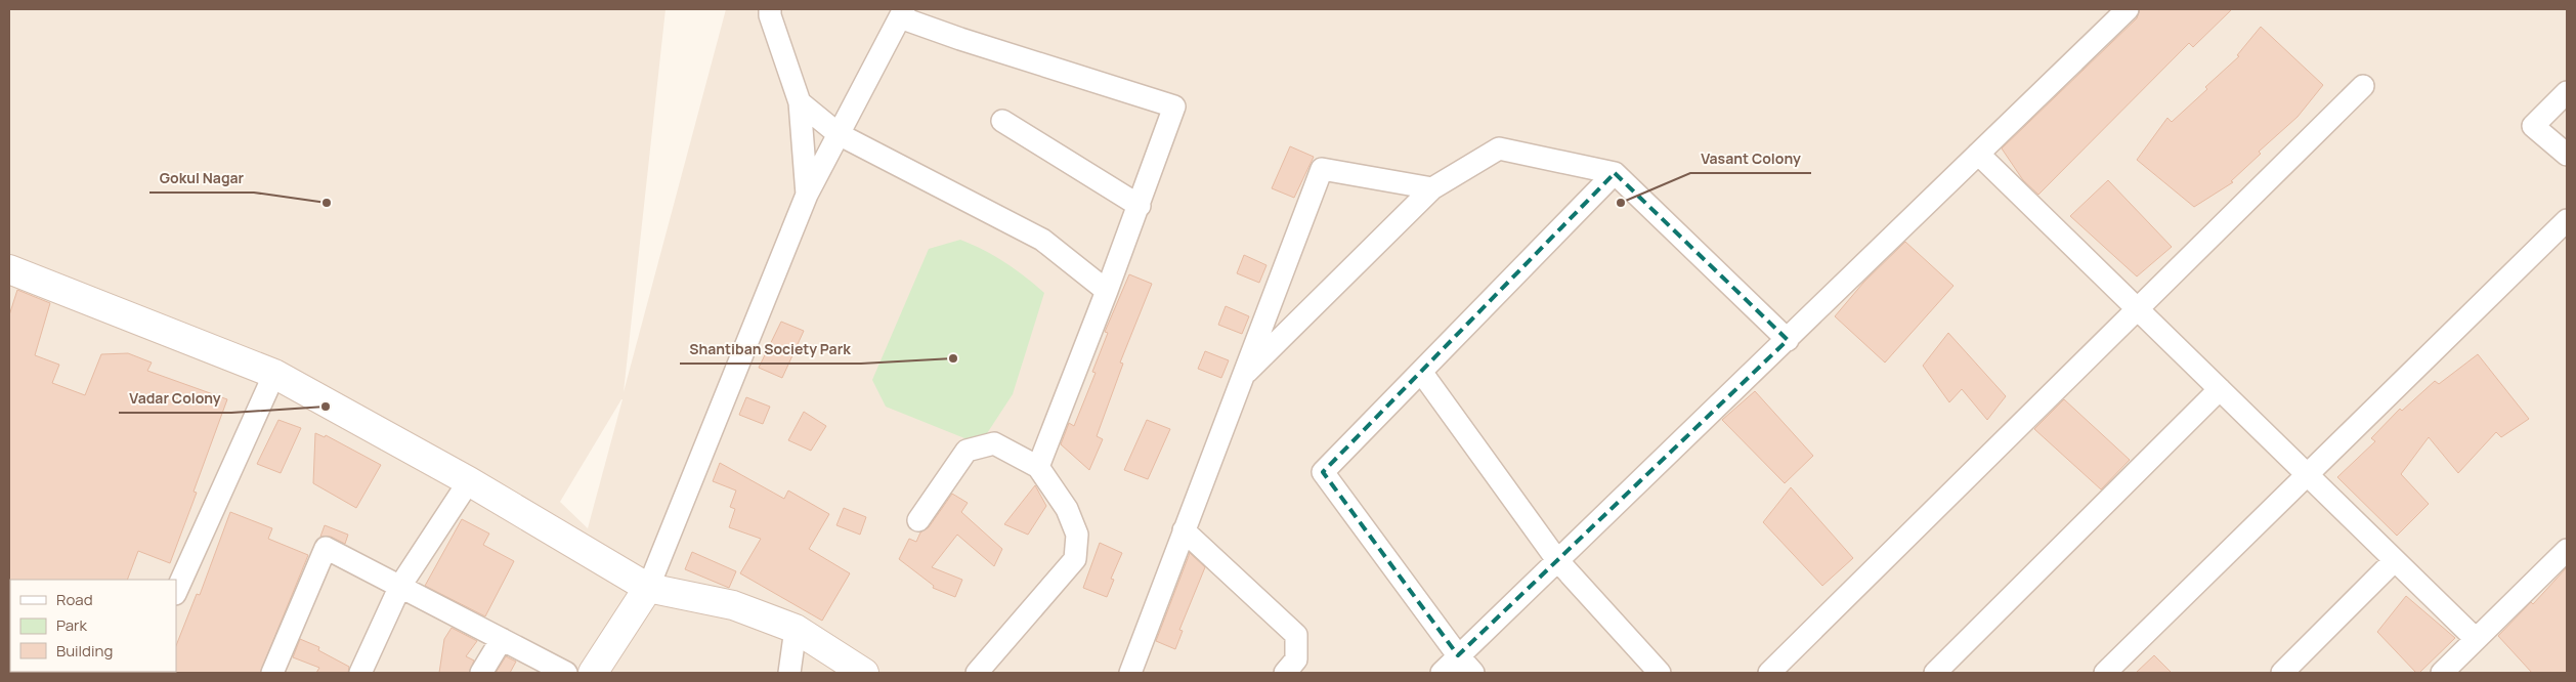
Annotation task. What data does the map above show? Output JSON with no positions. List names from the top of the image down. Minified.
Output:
{"places":["Gokul Nagar","Vasant Colony","Shantiban Society Park","Vadar Colony"],"legend":["Road","Park","Building"]}
